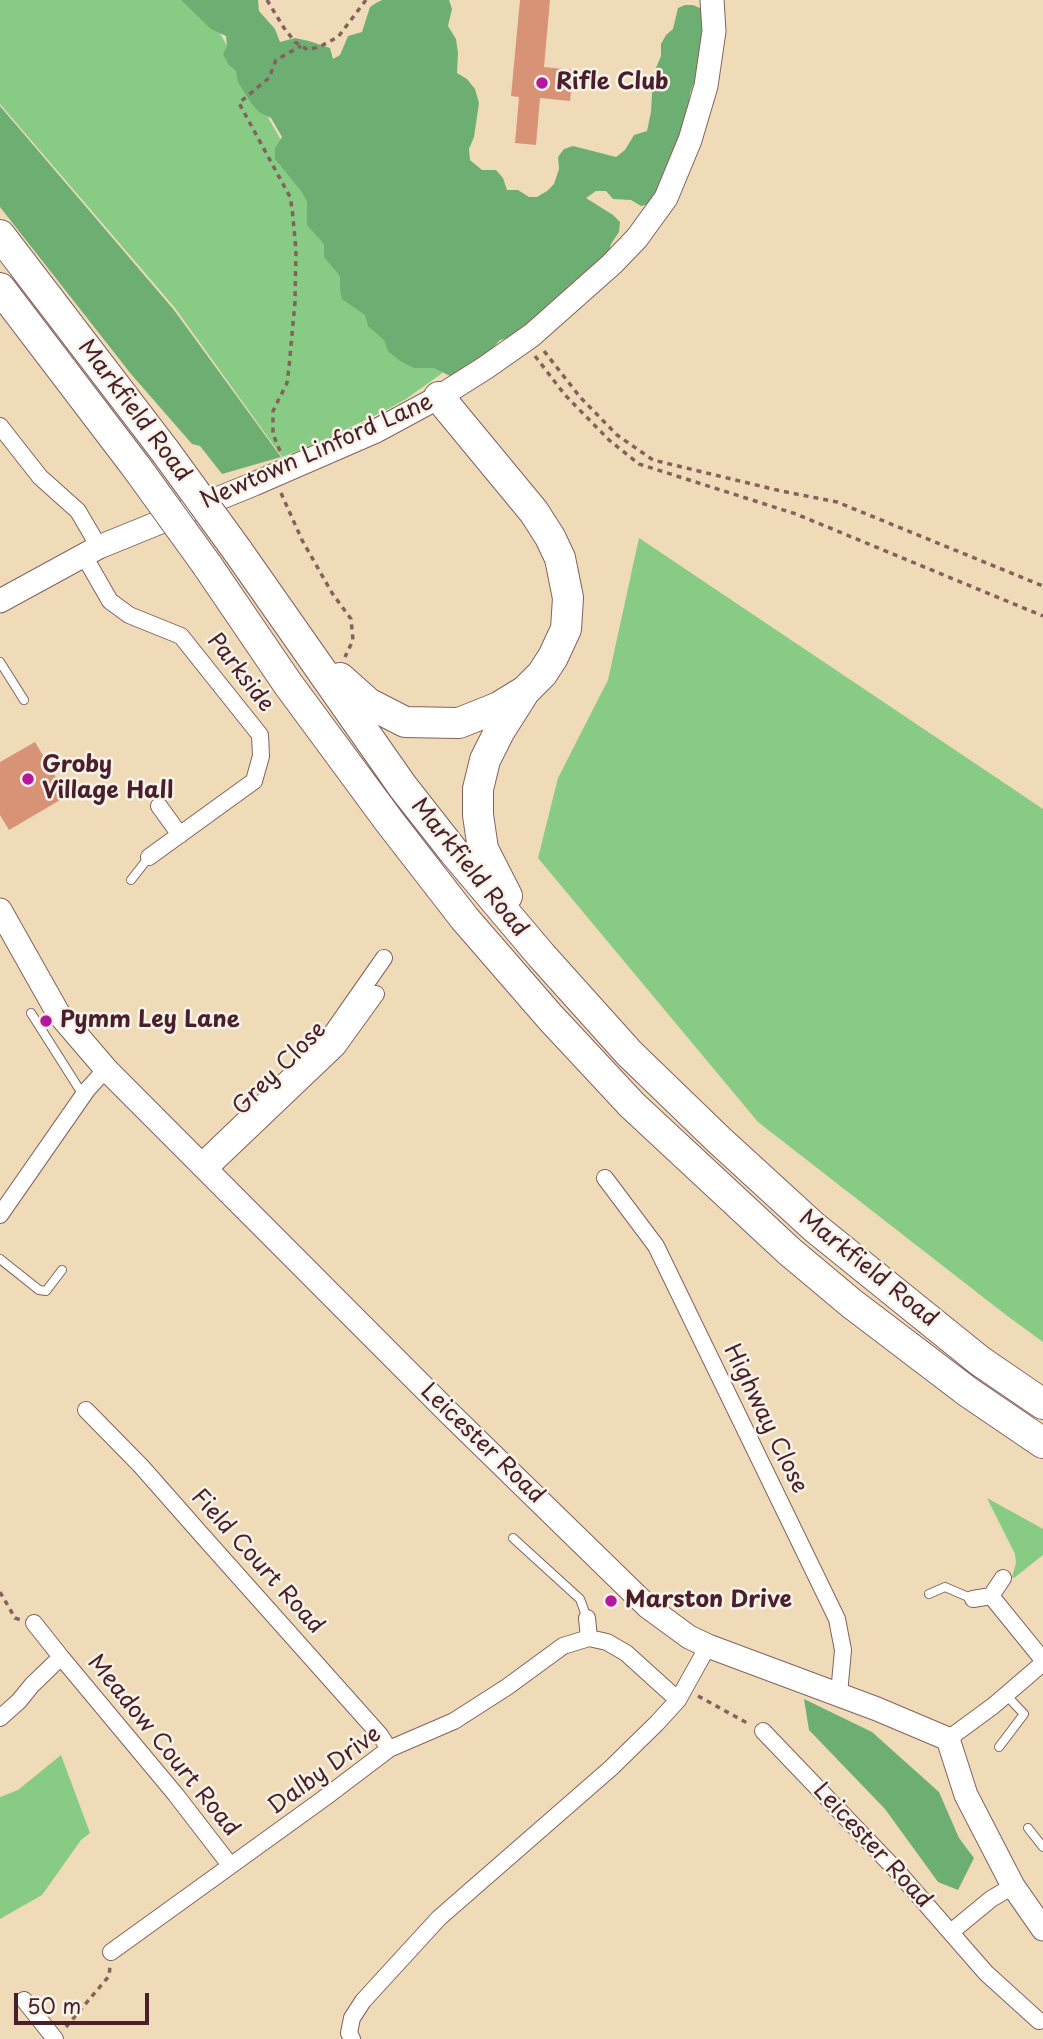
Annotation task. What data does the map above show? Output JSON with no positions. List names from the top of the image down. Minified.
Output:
{"streets":{"highway":["Markfield Road"],"street":["Newtown Linford Lane","Parkside","Grey Close","Highway Close","Leicester Road","Field Court Road","Meadow Court Road","Dalby Drive"]},"crossings":[["Newtown Linford Lane","Parkside"],["Grey Close","Leicester Road"],["Highway Close","Leicester Road"],["Field Court Road","Dalby Drive"],["Meadow Court Road","Dalby Drive"]],"places":["Rifle Club","Groby Village Hall","Pymm Ley Lane","Marston Drive"],"scale_bar":"50 m"}
